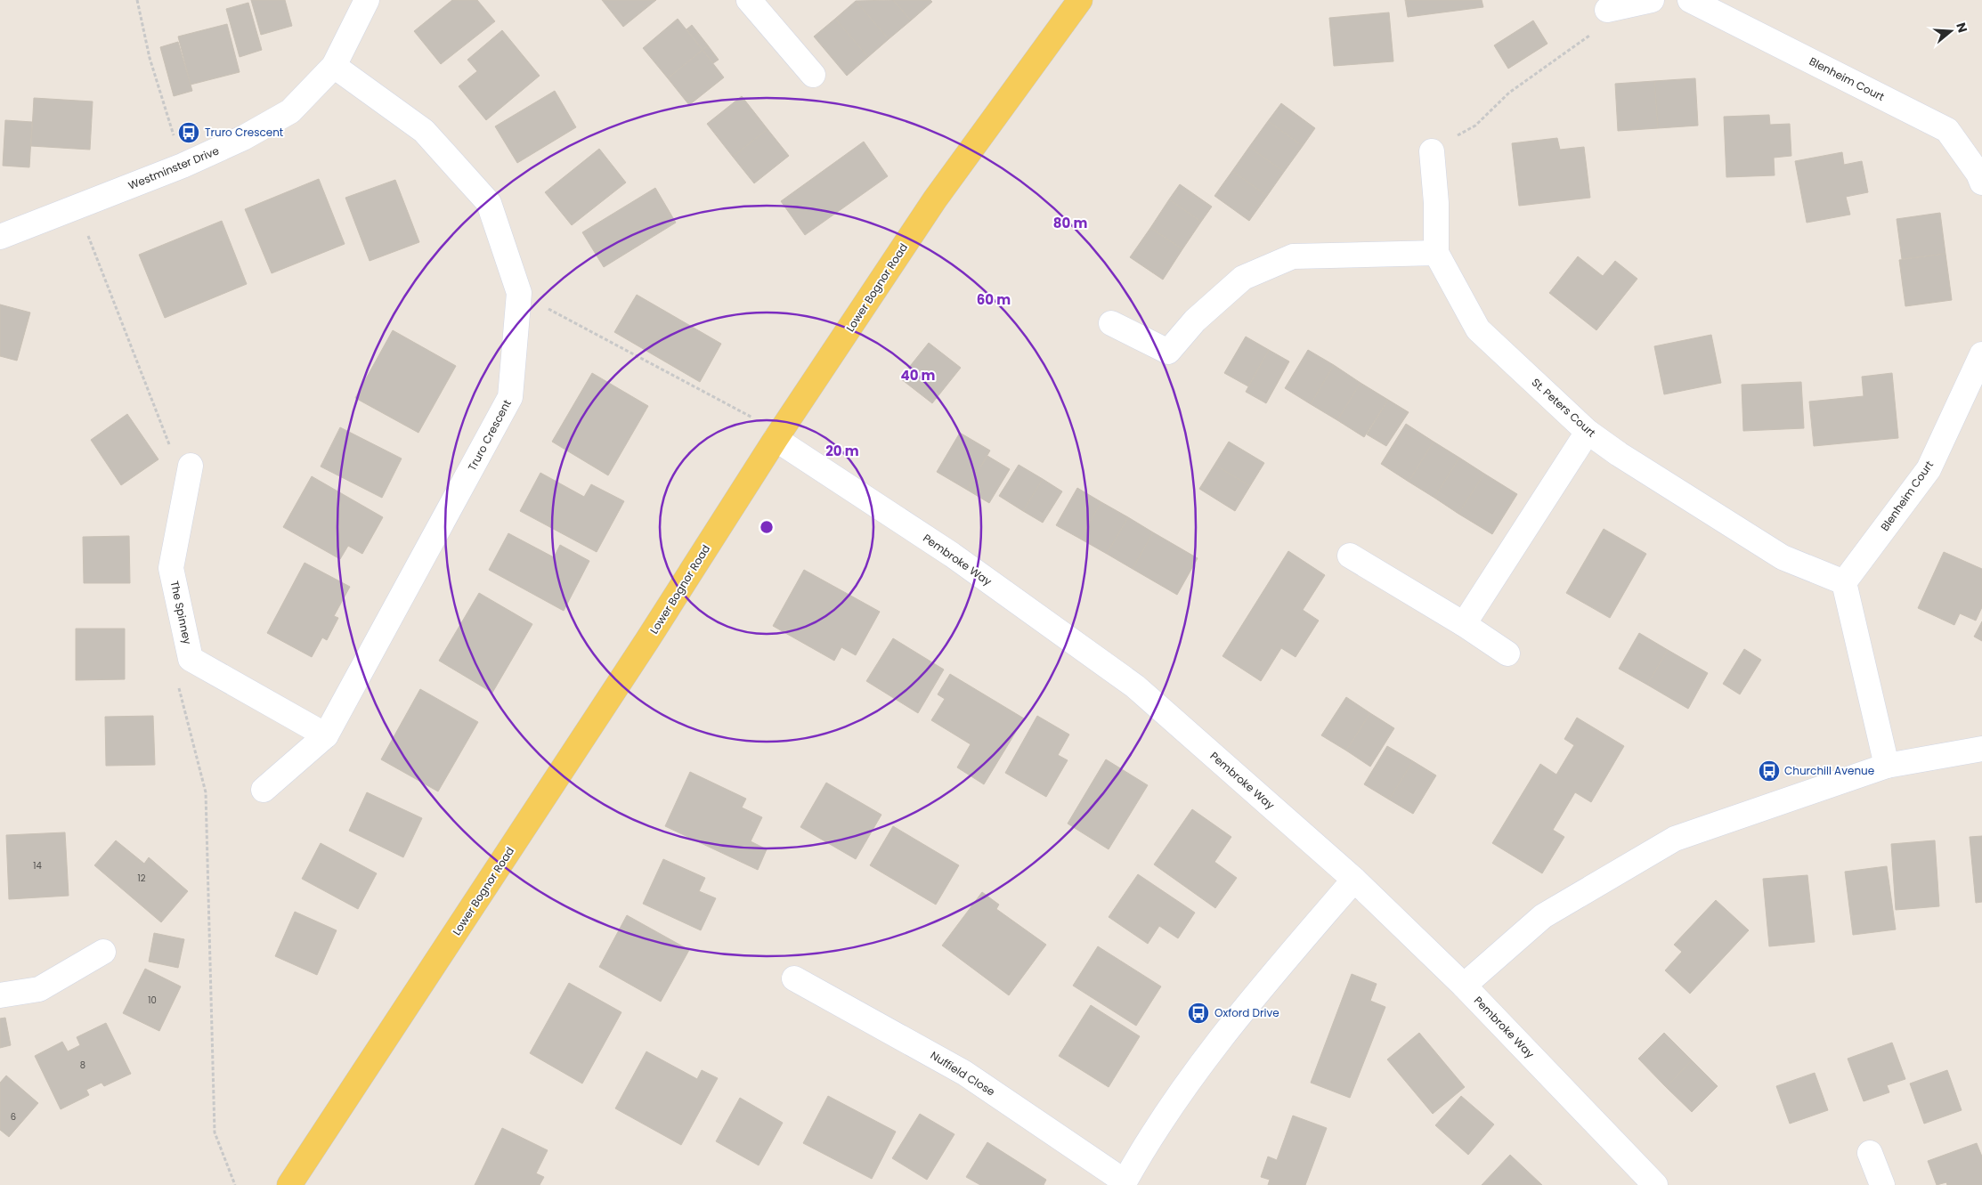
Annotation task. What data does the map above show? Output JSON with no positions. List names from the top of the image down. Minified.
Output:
{"streets":{"main road":["Lower Bognor Road"],"street":["Blenheim Court","Westminster Drive","St. Peters Court","Truro Crescent","Pembroke Way","The Spinney","Nuffield Close"]},"crossings":[["Blenheim Court","St. Peters Court"],["Westminster Drive","Truro Crescent"],["Lower Bognor Road","Pembroke Way"],["Truro Crescent","The Spinney"]],"places":{"bus stop":["Truro Crescent","Churchill Avenue","Oxford Drive"]},"house_numbers":["14","12","10","8","6"],"north":"right","rings":["80 m","60 m","40 m","20 m"]}
